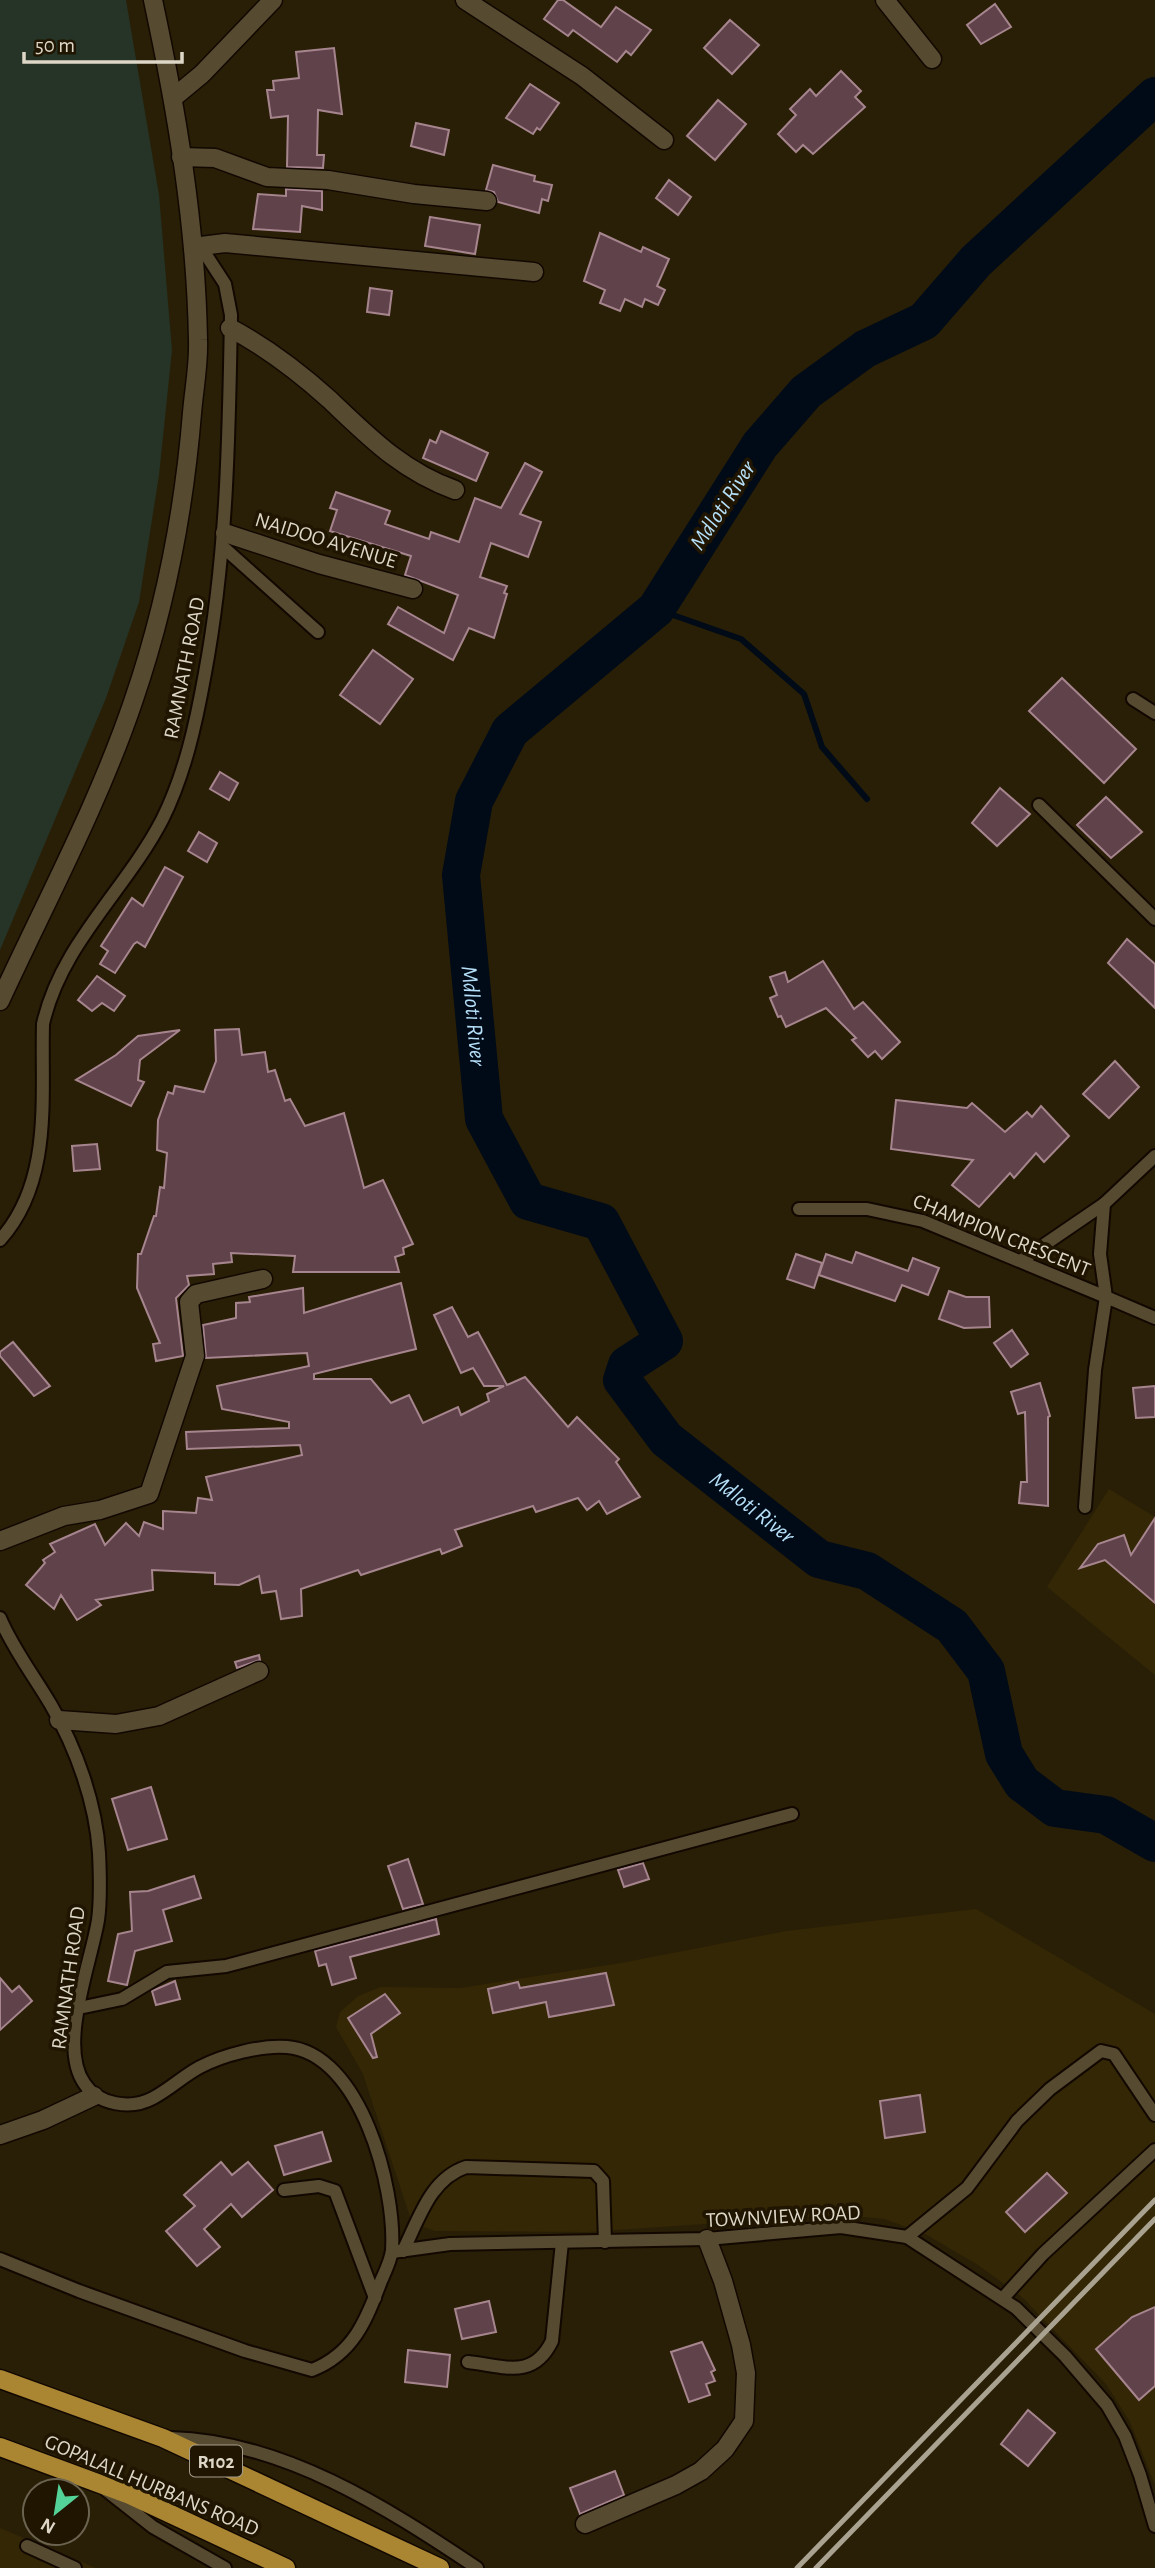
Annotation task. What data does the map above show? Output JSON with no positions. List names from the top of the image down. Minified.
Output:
{"streets":{"main road":["R102","GOPALALL HURBANS ROAD"],"street":["NAIDOO AVENUE"],"lane":["RAMNATH ROAD","CHAMPION CRESCENT","TOWNVIEW ROAD"]},"crossings":[["NAIDOO AVENUE","RAMNATH ROAD"]],"water":["Mdloti River"],"scale_bar":"50 m","north":"bottom left"}
